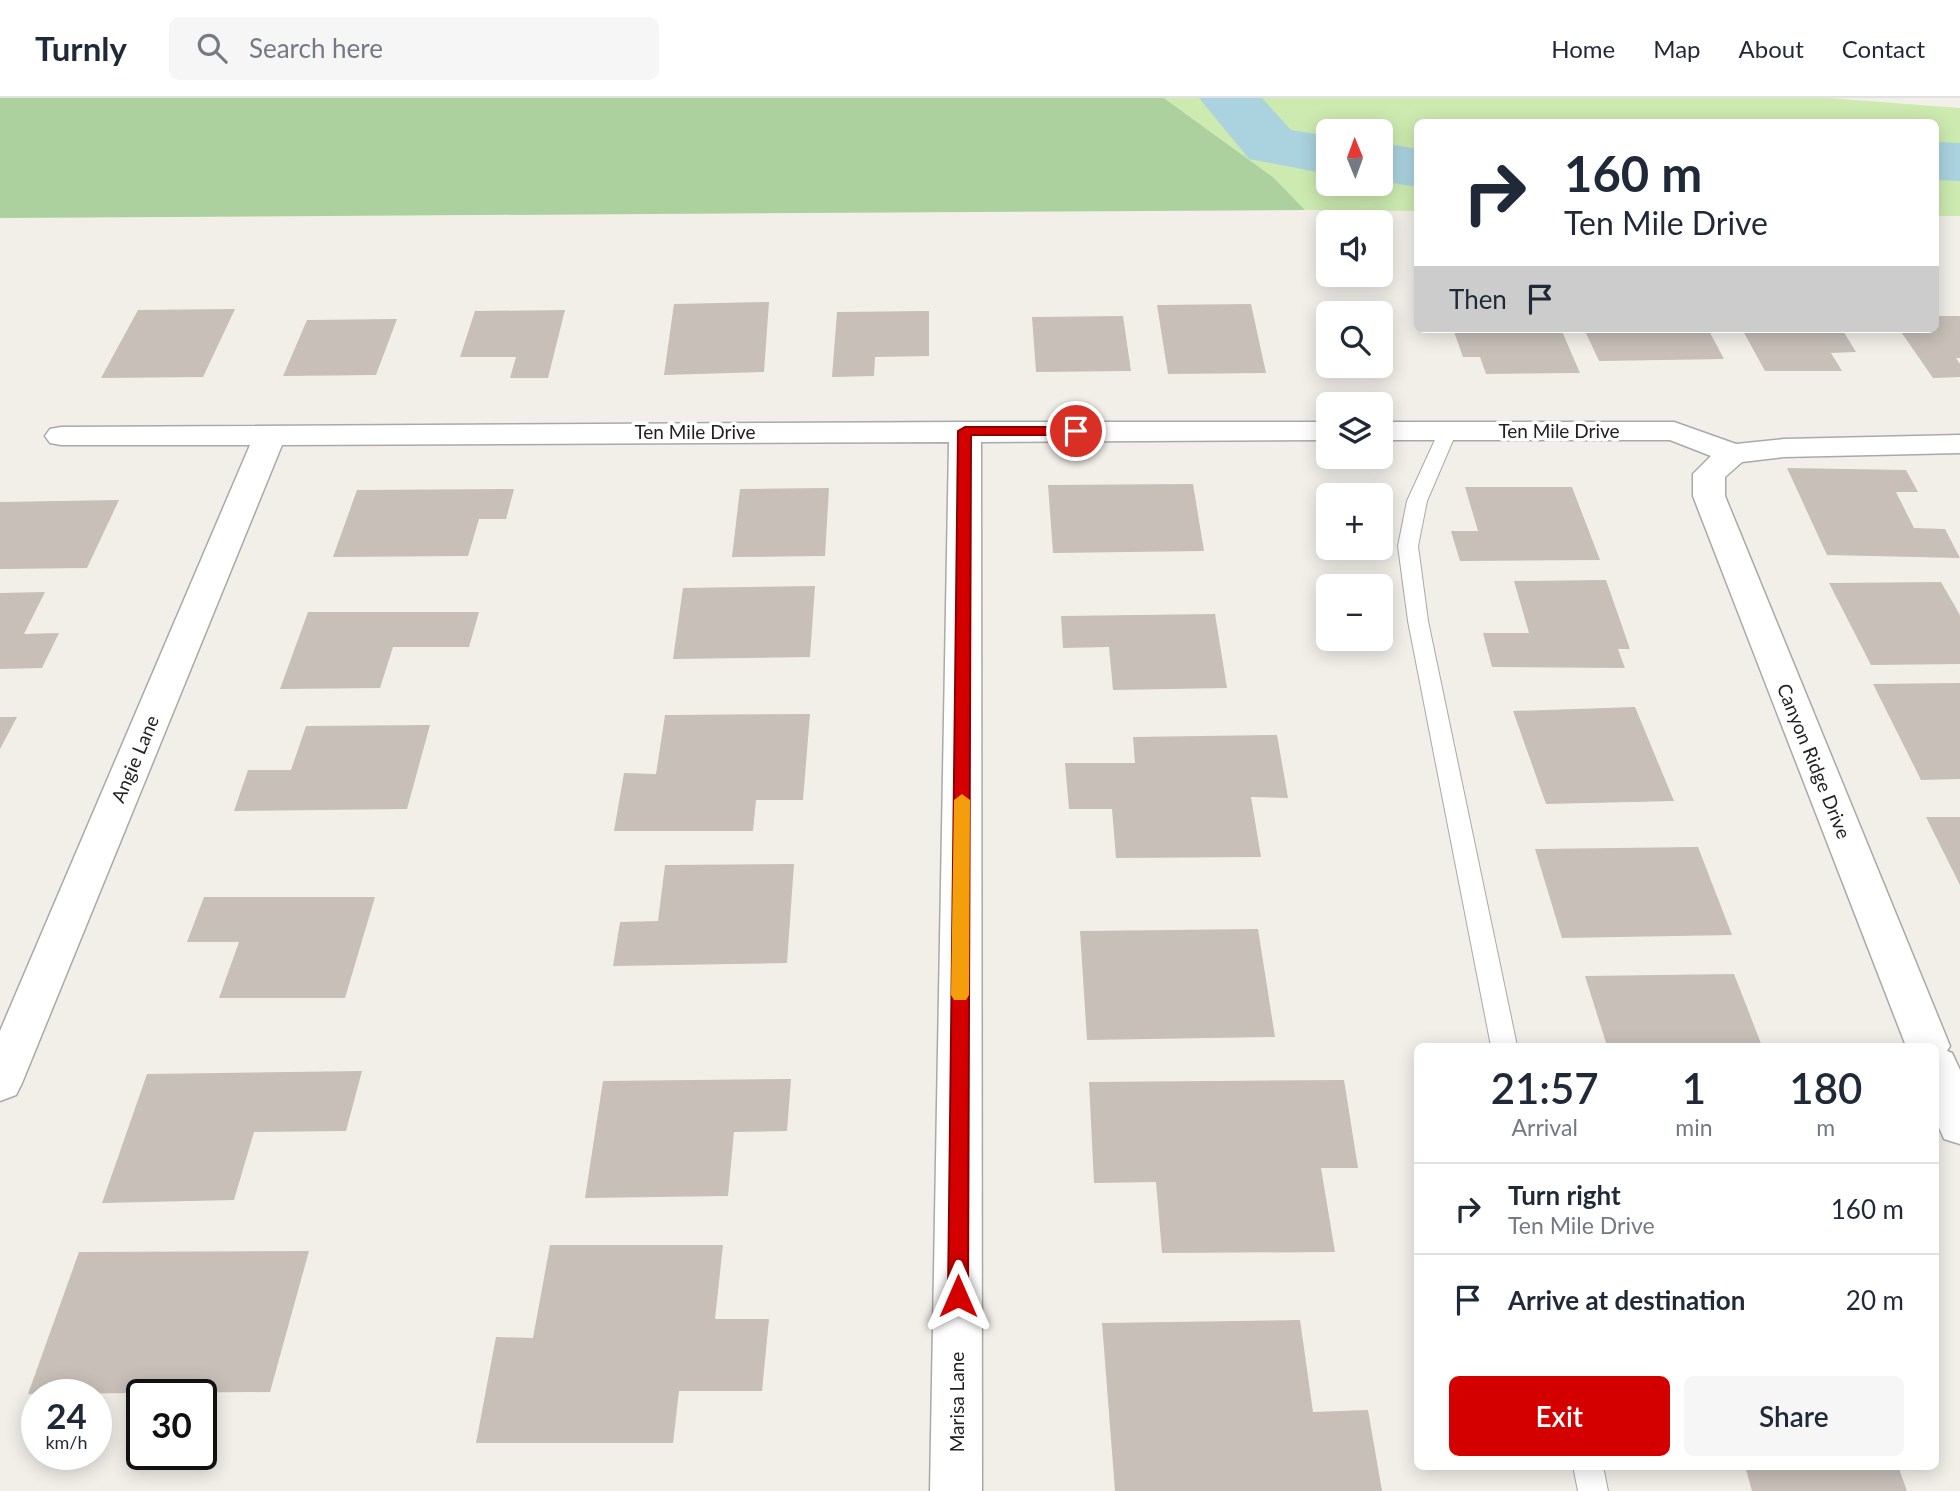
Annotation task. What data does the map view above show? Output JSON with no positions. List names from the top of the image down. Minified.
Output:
{"streets":{"street":["Ten Mile Drive","Angie Lane","Canyon Ridge Drive","Marisa Lane"]},"crossings":[["Ten Mile Drive","Angie Lane"],["Ten Mile Drive","Canyon Ridge Drive"],["Ten Mile Drive","Marisa Lane"]],"north":"top","page":{"header":"Turnly","search":"Search here","nav":["Home","Map","About","Contact"],"map_buttons":["+","−"],"turn":["160 m","Ten Mile Drive"],"then":"Then","eta":["21:57","Arrival","1","min","180","m"],"list":[{"name":"Turn right","note":"Ten Mile Drive","value":"160 m"},{"name":"Arrive at destination","value":"20 m"}],"buttons":["Exit","Share"],"speed":"24 km/h","limit":"30"}}
